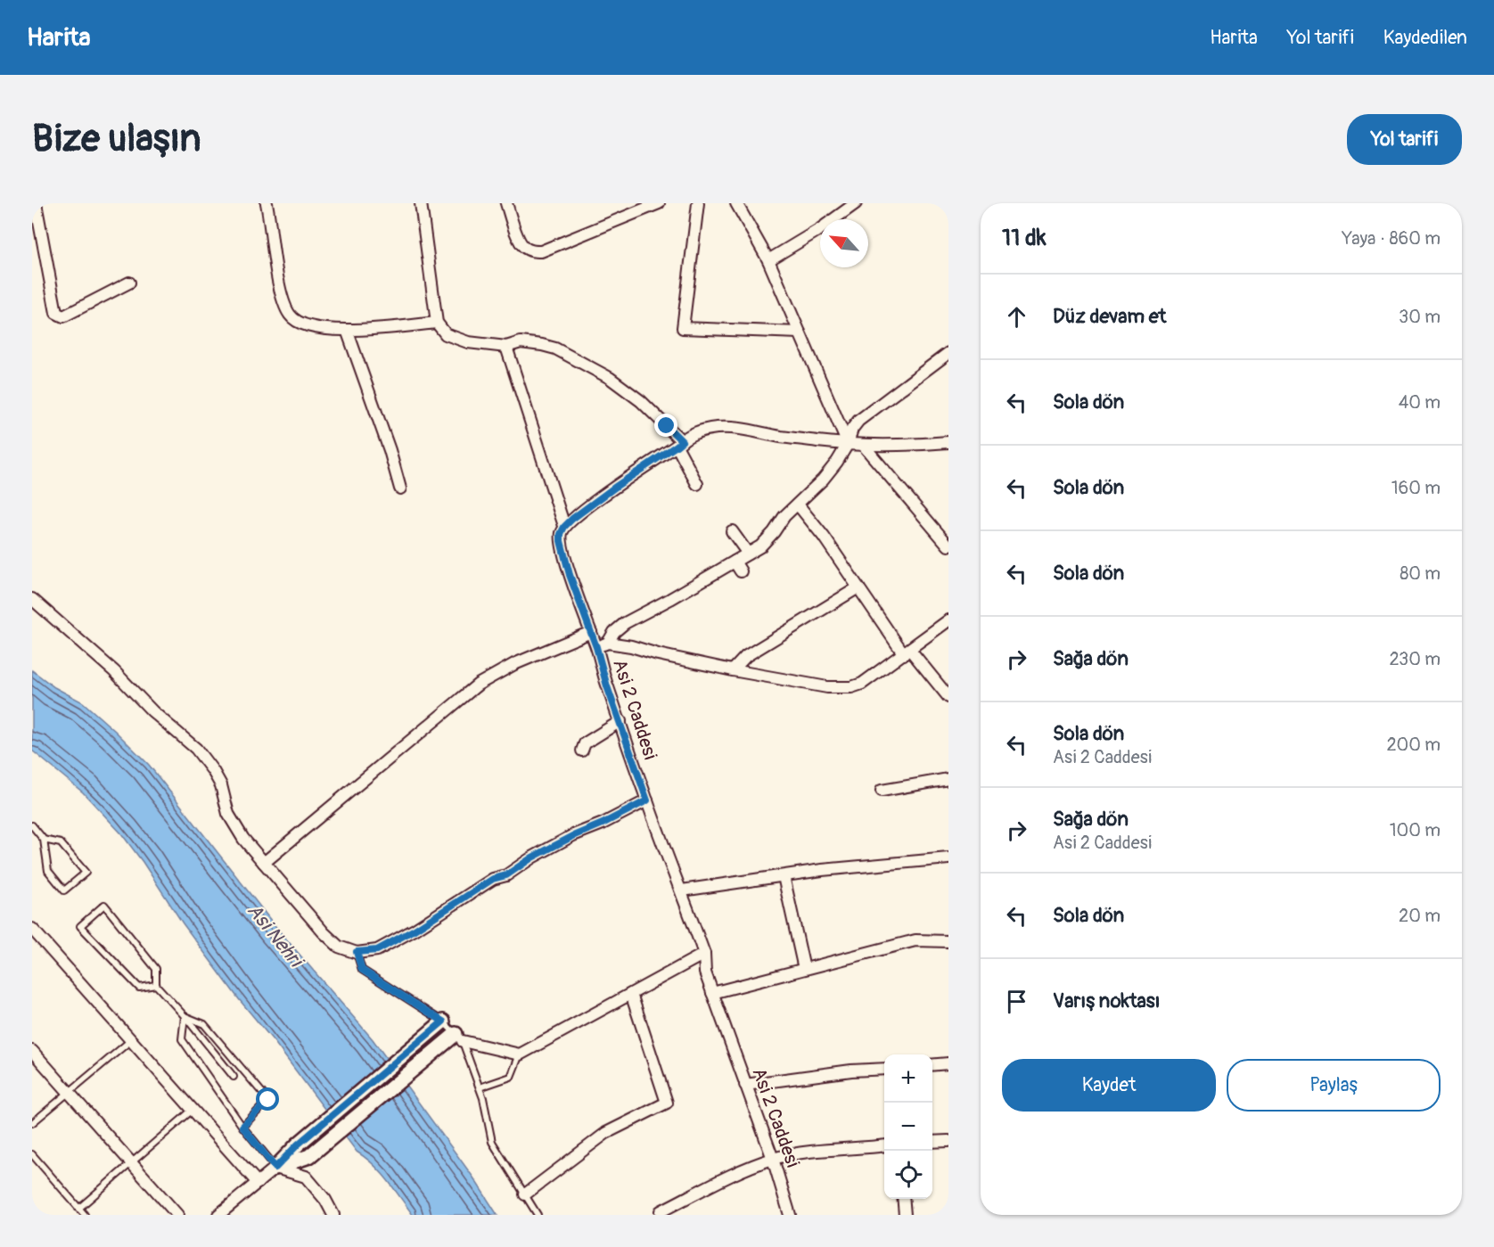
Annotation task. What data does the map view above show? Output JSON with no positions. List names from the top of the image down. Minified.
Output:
{"streets":{"street":["Asi 2 Caddesi"]},"water":["Asi Nehri"],"north":"top left","page":{"header":"Harita","nav":["Harita","Yol tarifi","Kaydedilen"],"buttons":["Yol tarifi",["Kaydet","Paylaş"]],"title":"Bize ulaşın","heading":["11 dk","Yaya · 860 m"],"list":[["Düz devam et","30 m"],["Sola dön","40 m"],["Sola dön","160 m"],["Sola dön","80 m"],["Sağa dön","230 m"],["Sola dön","Asi 2 Caddesi","200 m"],["Sağa dön","Asi 2 Caddesi","100 m"],["Sola dön","20 m"],"Varış noktası"],"map_buttons":["+","−"]}}
